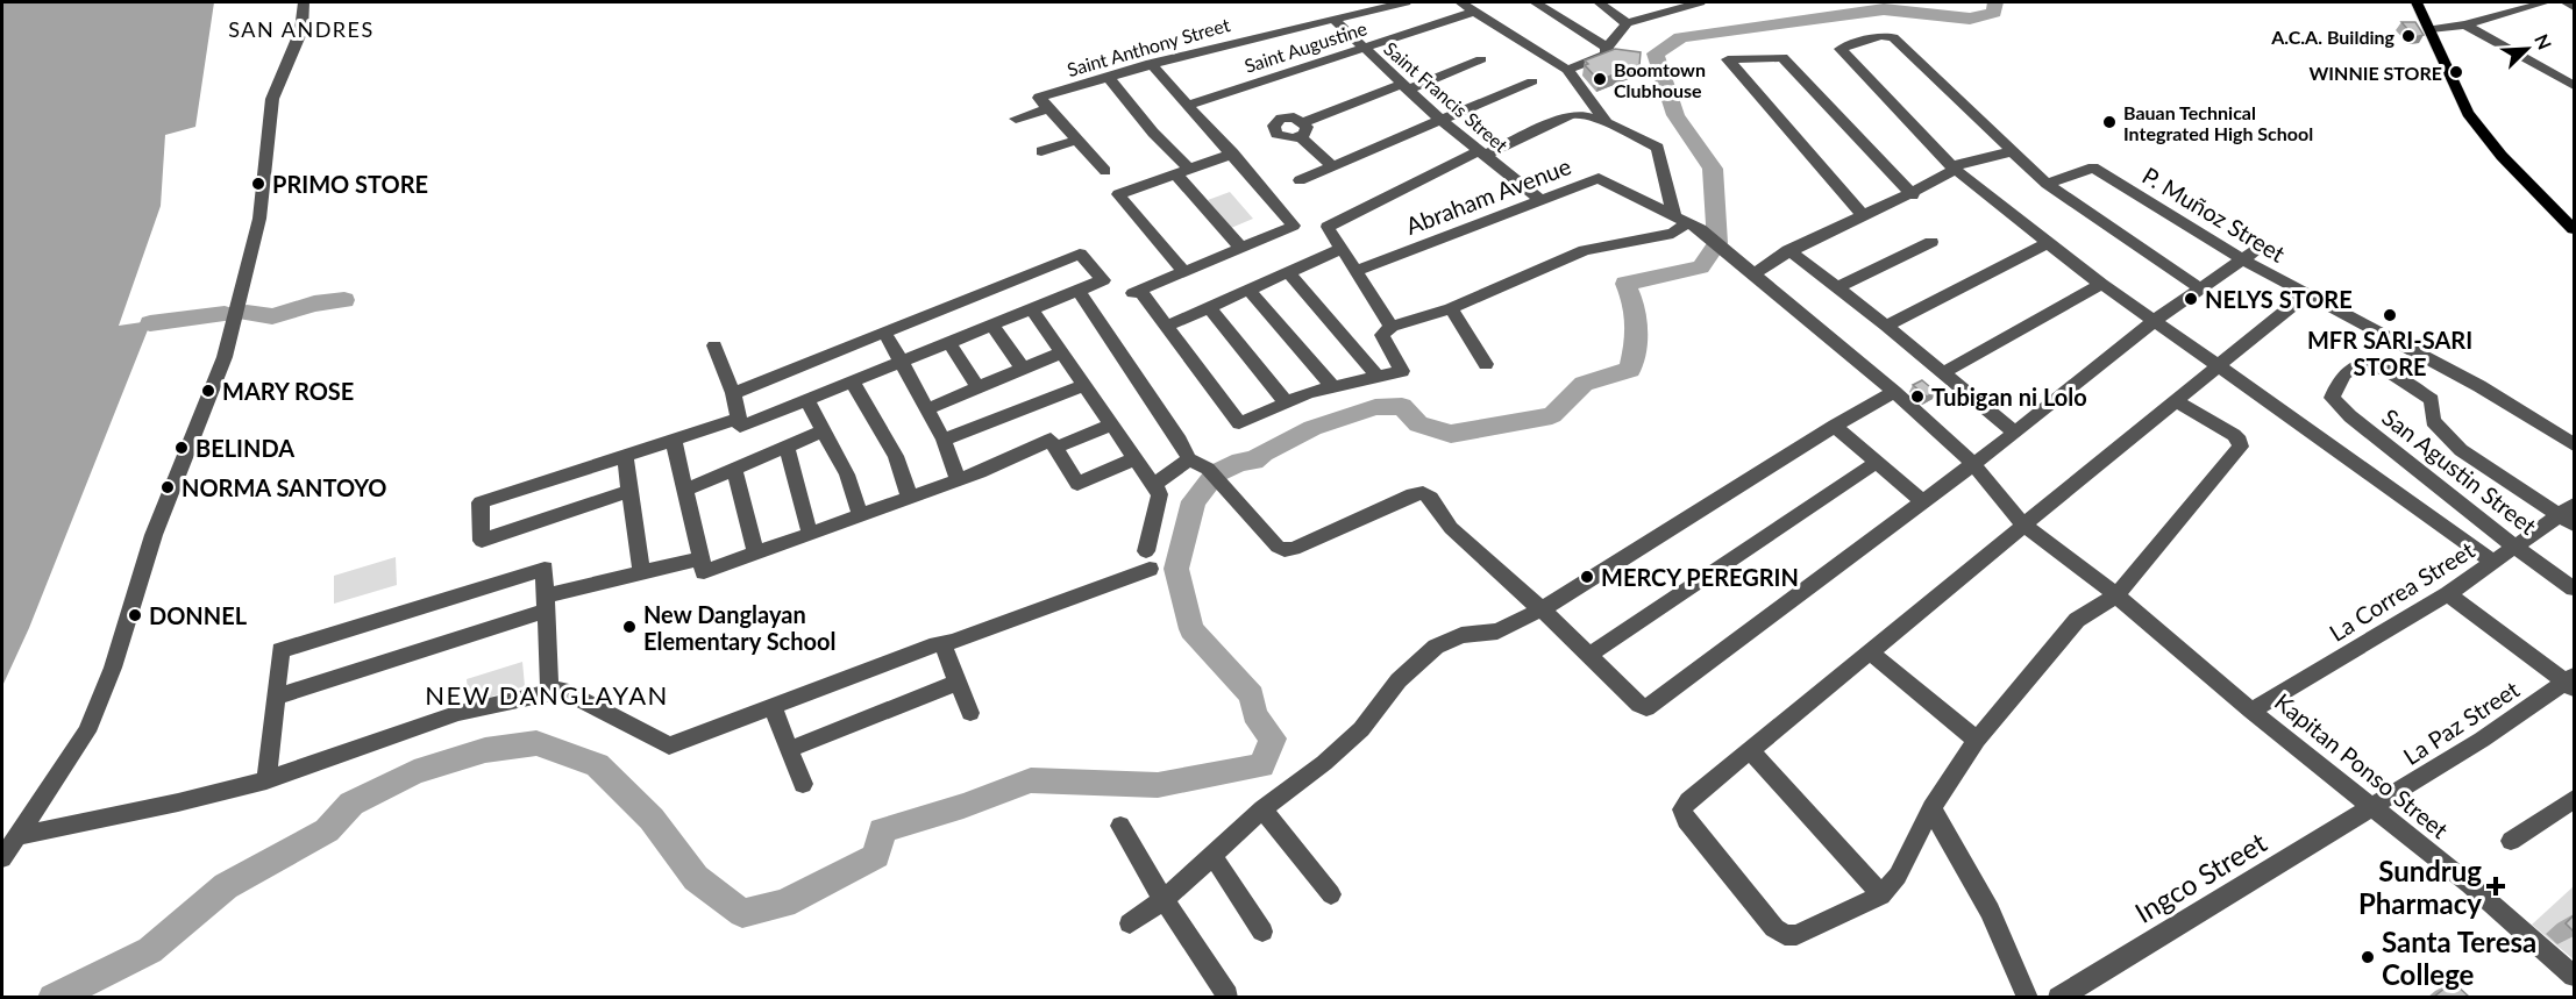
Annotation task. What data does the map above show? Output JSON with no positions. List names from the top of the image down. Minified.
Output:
{"streets":{"street":["Saint Anthony Street","Saint Augustine","Saint Francis Street","Abraham Avenue","P. Muñoz Street","San Agustin Street","La Correa Street","La Paz Street","Kapitan Ponso Street","Ingco Street"]},"crossings":[["Saint Anthony Street","Saint Francis Street"],["Saint Augustine","Saint Francis Street"],["Saint Francis Street","Abraham Avenue"],["Abraham Avenue","Kapitan Ponso Street"],["San Agustin Street","La Correa Street"],["La Correa Street","Kapitan Ponso Street"],["La Paz Street","Kapitan Ponso Street"],["La Paz Street","Ingco Street"],["Kapitan Ponso Street","Ingco Street"]],"districts":["SAN ANDRES","NEW DANGLAYAN"],"places":{"other":["A.C.A. Building","WINNIE STORE","Boomtown Clubhouse","Bauan Technical Integrated High School","PRIMO STORE","NELYS STORE","MFR SARI-SARI STORE","MARY ROSE","Tubigan ni Lolo","BELINDA","NORMA SANTOYO","MERCY PEREGRIN","DONNEL","New Danglayan Elementary School","Santa Teresa College"],"health":["Sundrug Pharmacy"]},"north":"top right"}
